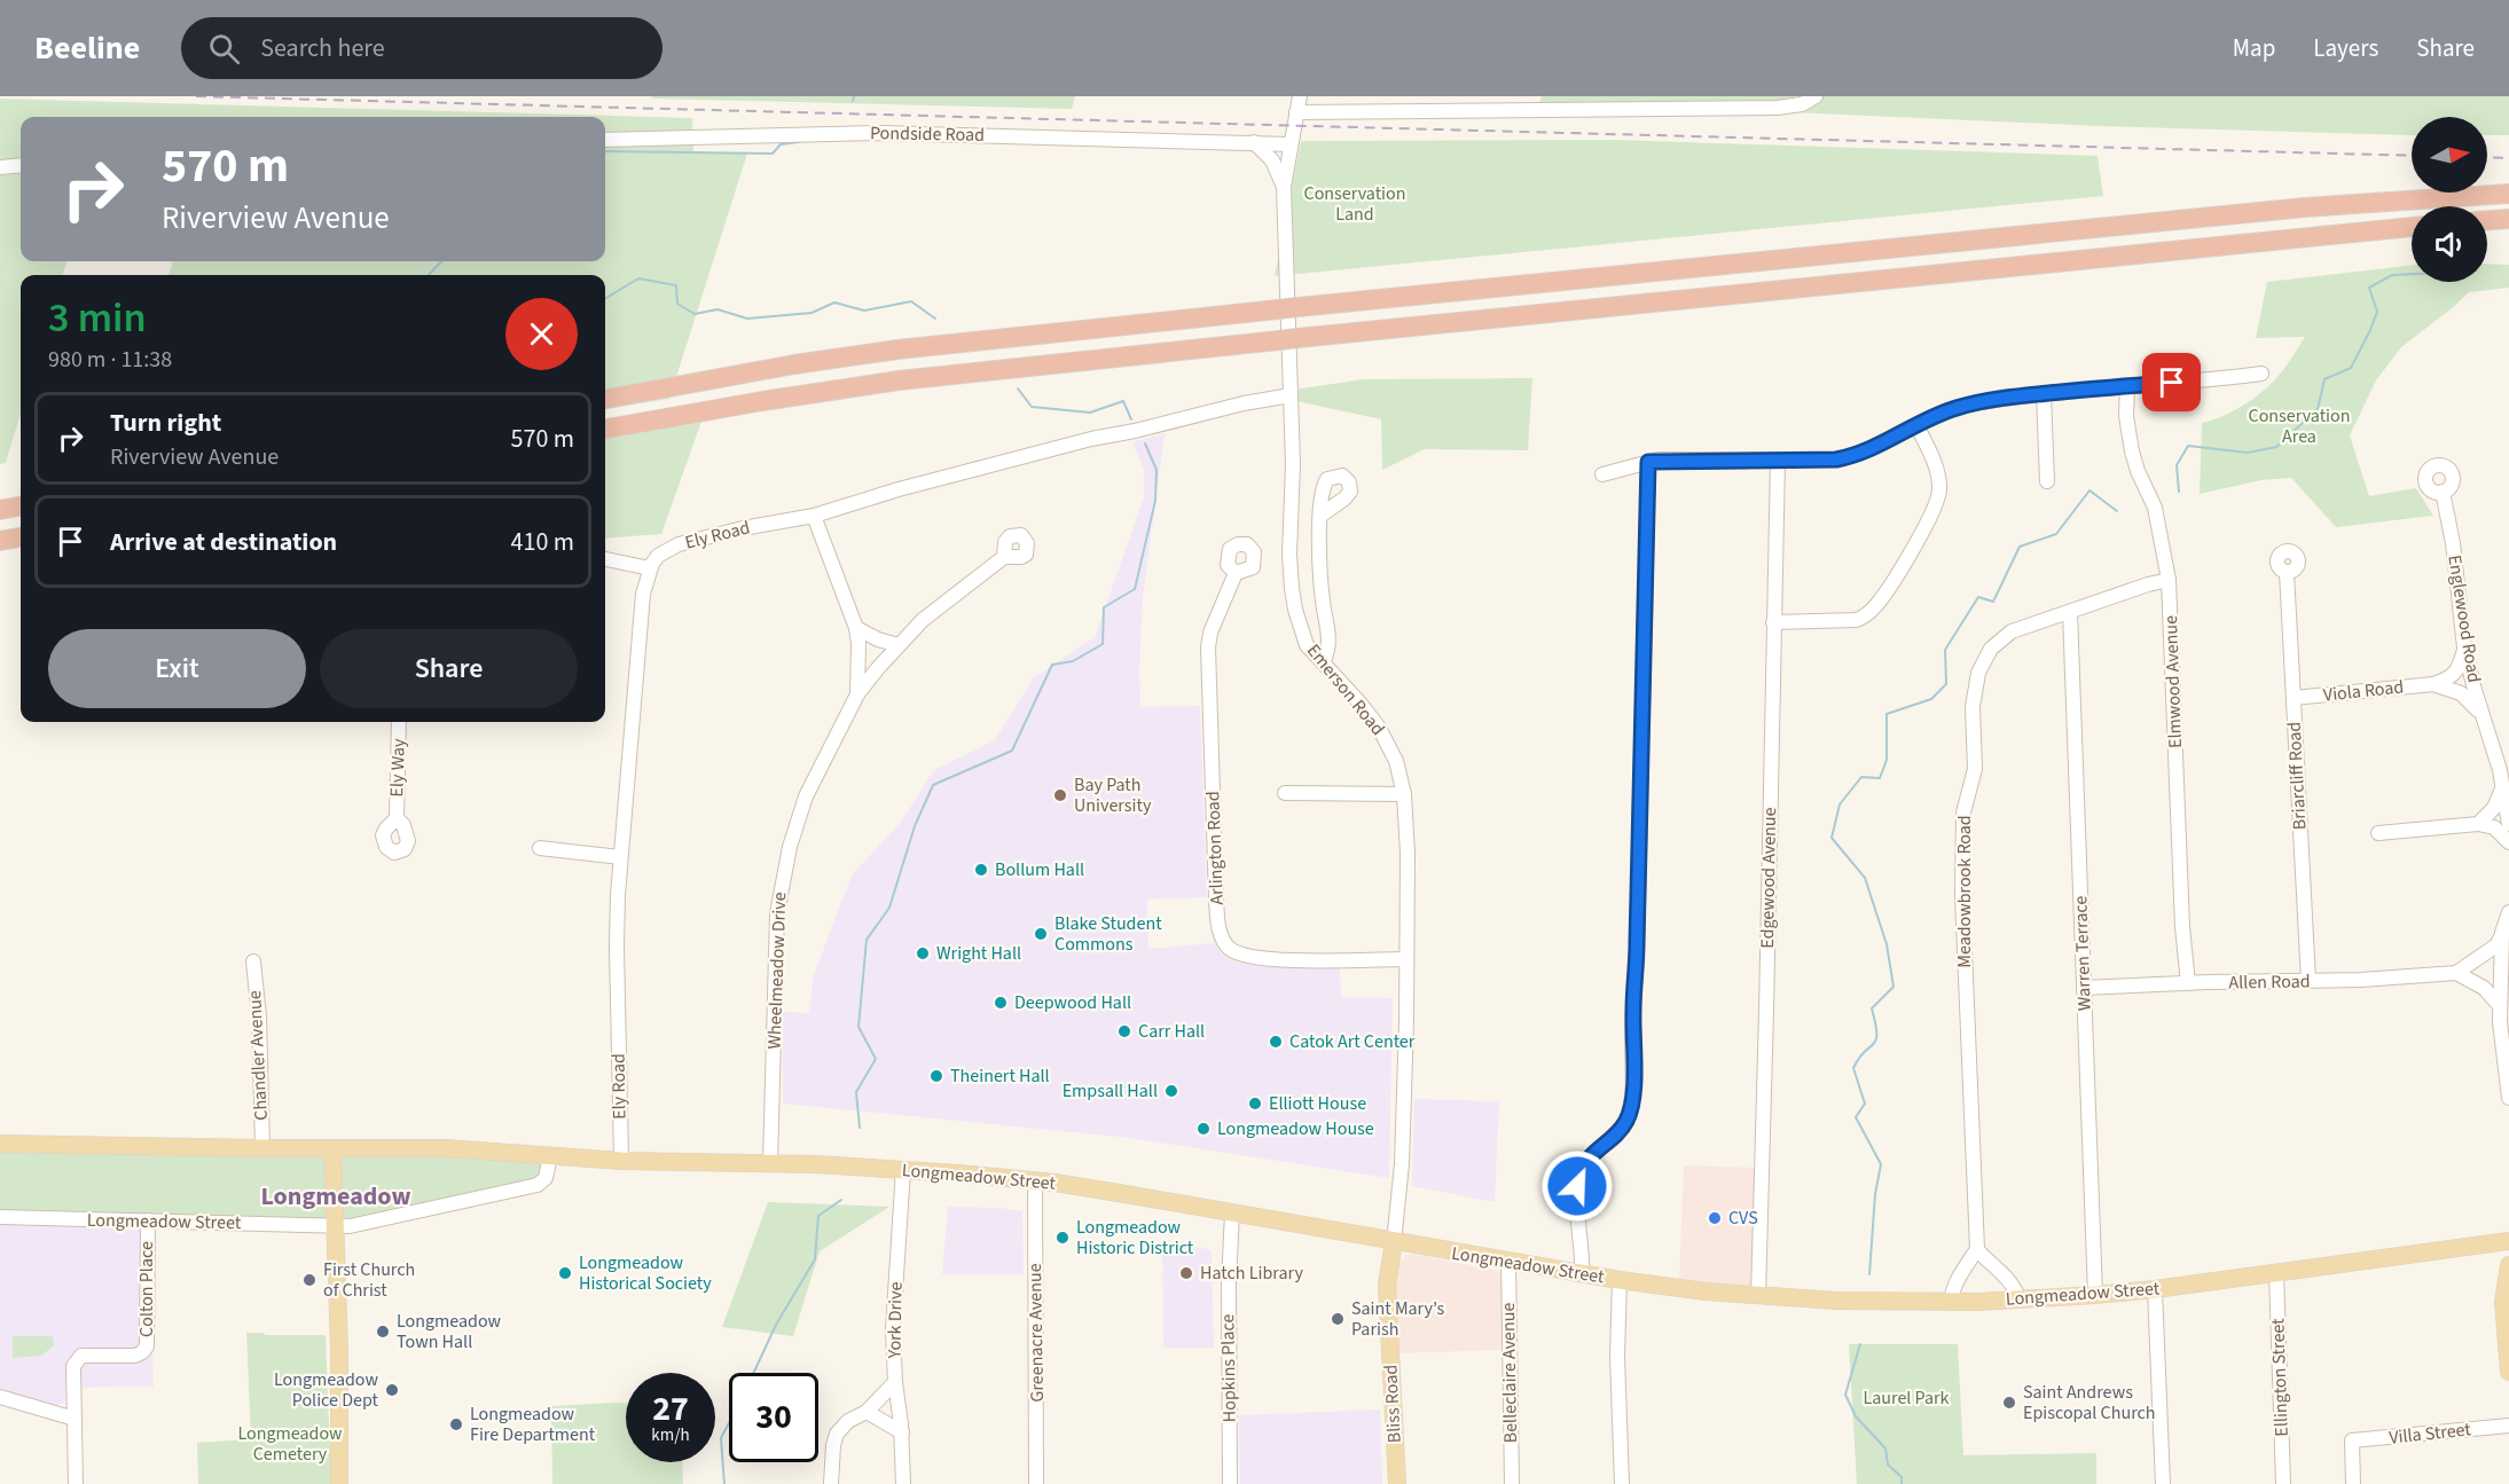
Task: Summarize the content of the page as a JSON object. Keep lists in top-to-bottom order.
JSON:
{
  "streets": {
    "main road": ["Longmeadow Street", "Bliss Road"],
    "street": [
      "Pondside Road",
      "Ely Road",
      "Englewood Road",
      "Elmwood Avenue",
      "Emerson Road",
      "Viola Road",
      "Ely Way",
      "Briarcliff Road",
      "Arlington Road",
      "Edgewood Avenue",
      "Meadowbrook Road",
      "Warren Terrace",
      "Wheelmeadow Drive",
      "Allen Road",
      "Chandler Avenue",
      "Colton Place",
      "York Drive",
      "Greenacre Avenue",
      "Hopkins Place",
      "Belleclaire Avenue",
      "Ellington Street",
      "Villa Street"
    ]
  },
  "crossings": [
    ["Pondside Road", "Emerson Road"],
    ["Ely Road", "Emerson Road"],
    ["Ely Road", "Longmeadow Street"],
    ["Englewood Road", "Viola Road"],
    ["Elmwood Avenue", "Meadowbrook Road"],
    ["Elmwood Avenue", "Allen Road"],
    ["Emerson Road", "Arlington Road"],
    ["Emerson Road", "Longmeadow Street"],
    ["Emerson Road", "Bliss Road"],
    ["Viola Road", "Briarcliff Road"],
    ["Briarcliff Road", "Allen Road"],
    ["Edgewood Avenue", "Longmeadow Street"],
    ["Meadowbrook Road", "Warren Terrace"],
    ["Warren Terrace", "Allen Road"],
    ["Warren Terrace", "Longmeadow Street"],
    ["Wheelmeadow Drive", "Longmeadow Street"],
    ["Chandler Avenue", "Longmeadow Street"],
    ["Longmeadow Street", "Colton Place"],
    ["Longmeadow Street", "York Drive"],
    ["Longmeadow Street", "Greenacre Avenue"],
    ["Longmeadow Street", "Hopkins Place"],
    ["Longmeadow Street", "Belleclaire Avenue"],
    ["Longmeadow Street", "Ellington Street"],
    ["Longmeadow Street", "Bliss Road"]
  ],
  "districts": ["Longmeadow"],
  "parks": [
    "Conservation Land",
    "Conservation Area",
    "Laurel Park",
    "Longmeadow Cemetery"
  ],
  "places": [
    "Bay Path University",
    "Bollum Hall",
    "Blake Student Commons",
    "Wright Hall",
    "Deepwood Hall",
    "Carr Hall",
    "Catok Art Center",
    "Theinert Hall",
    "Empsall Hall",
    "Elliott House",
    "Longmeadow House",
    "CVS",
    "Longmeadow Historic District",
    "Longmeadow Historical Society",
    "Hatch Library",
    "First Church of Christ",
    "Saint Mary’s Parish",
    "Longmeadow Town Hall",
    "Longmeadow Police Dept",
    "Saint Andrews Episcopal Church",
    "Longmeadow Fire Department"
  ],
  "north": "right",
  "page": {
    "header": "Beeline",
    "search": "Search here",
    "nav": ["Map", "Layers", "Share"],
    "turn": ["570 m", "Riverview Avenue"],
    "heading": ["3 min", "980 m · 11:38"],
    "list": [
      {
        "name": "Turn right",
        "note": "Riverview Avenue",
        "value": "570 m"
      },
      {
        "name": "Arrive at destination",
        "value": "410 m"
      }
    ],
    "buttons": ["Exit", "Share"],
    "speed": "27 km/h",
    "limit": "30"
  }
}
